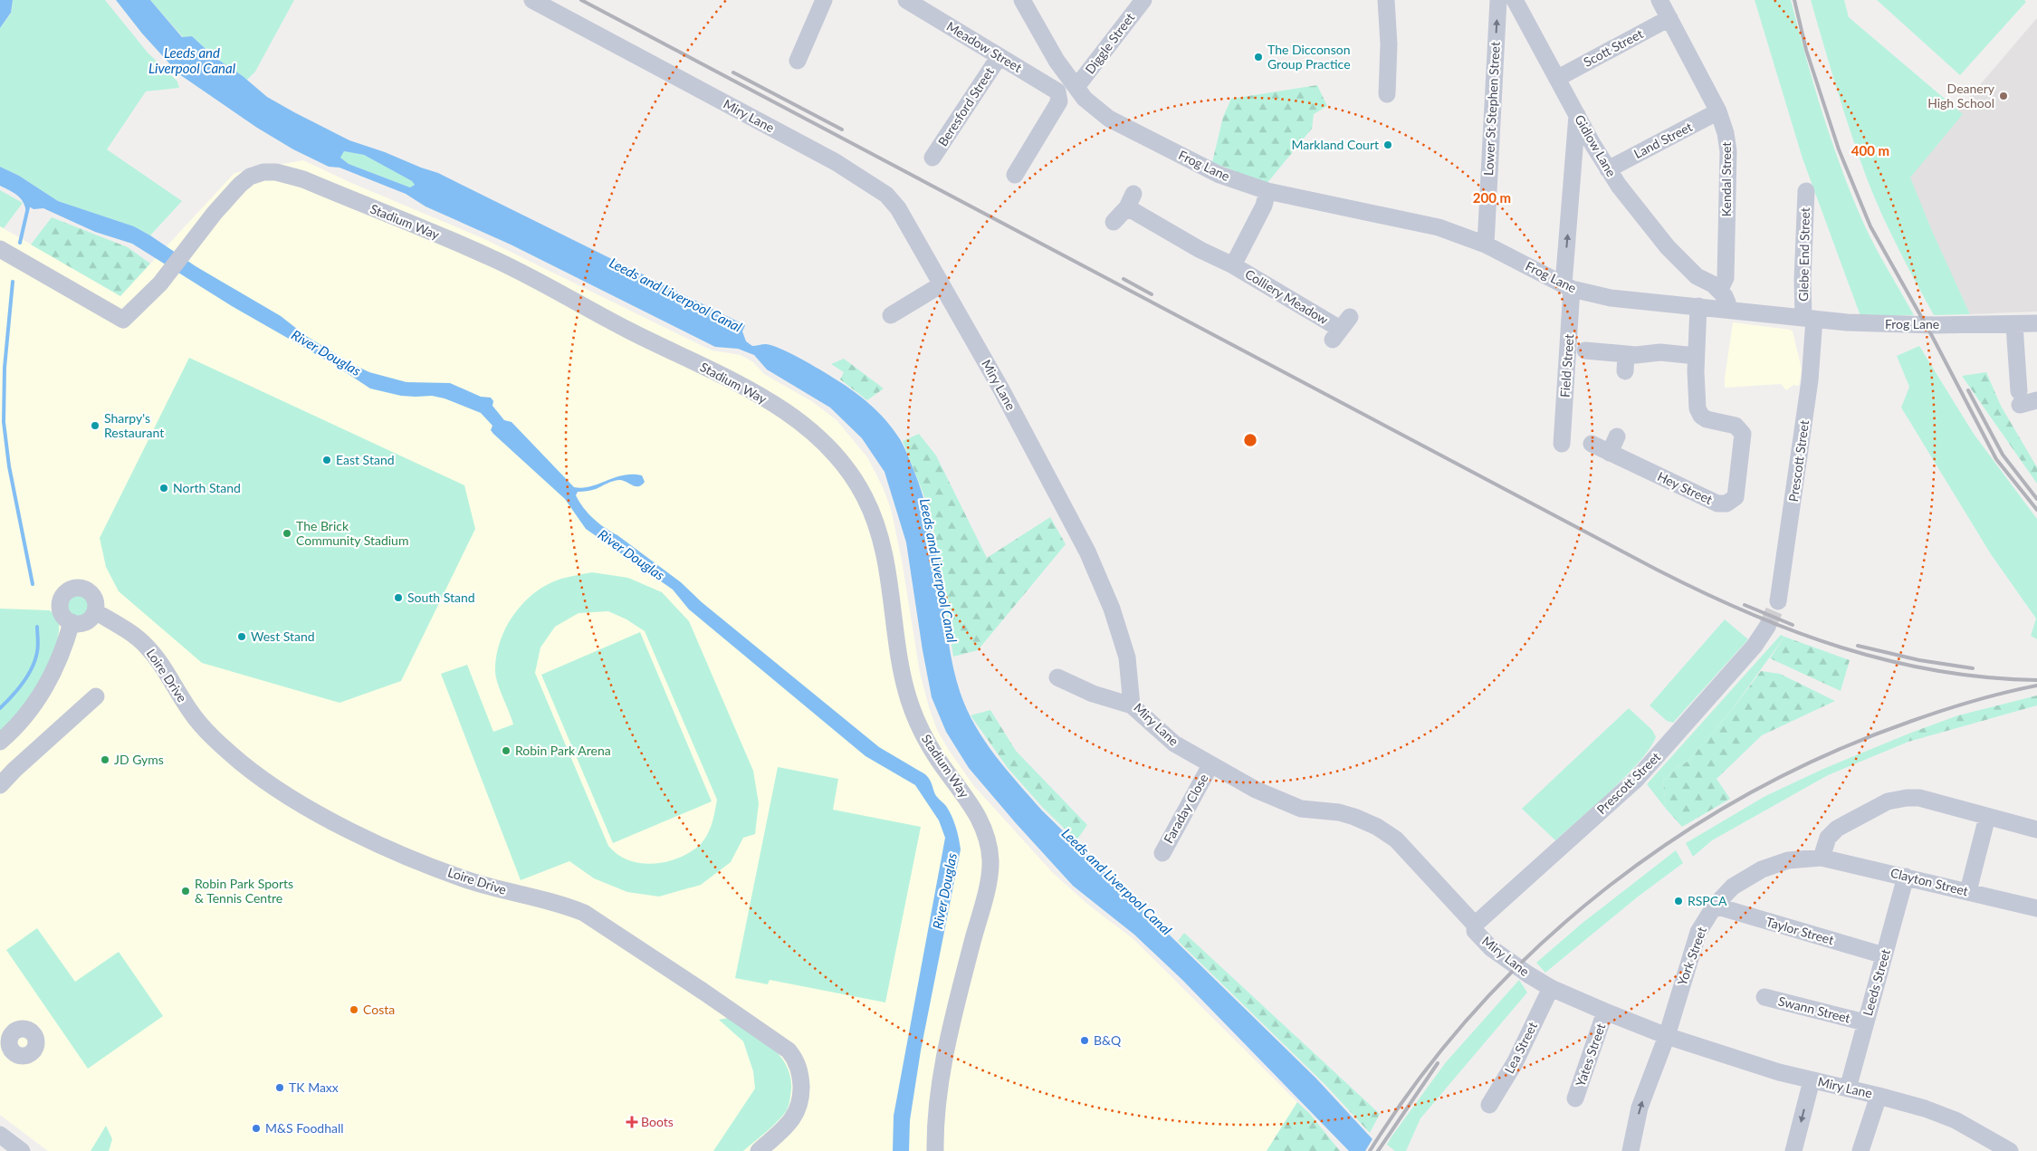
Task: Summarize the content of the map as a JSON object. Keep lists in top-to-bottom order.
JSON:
{
  "streets": {
    "street": [
      "Diggle Street",
      "Meadow Street",
      "Scott Street",
      "Beresford Street",
      "Lower St Stephen Street",
      "Miry Lane",
      "Land Street",
      "Gidlow Lane",
      "Frog Lane",
      "Kendal Street",
      "Stadium Way",
      "Glebe End Street",
      "Colliery Meadow",
      "Field Street",
      "Prescott Street",
      "Hey Street",
      "Loire Drive",
      "Faraday Close",
      "Clayton Street",
      "Taylor Street",
      "York Street",
      "Leeds Street",
      "Swann Street",
      "Lea Street",
      "Yates Street"
    ]
  },
  "crossings": [
    ["Diggle Street", "Frog Lane"],
    ["Meadow Street", "Beresford Street"],
    ["Scott Street", "Gidlow Lane"],
    ["Scott Street", "Kendal Street"],
    ["Lower St Stephen Street", "Frog Lane"],
    ["Miry Lane", "Prescott Street"],
    ["Miry Lane", "Faraday Close"],
    ["Miry Lane", "York Street"],
    ["Miry Lane", "Leeds Street"],
    ["Miry Lane", "Lea Street"],
    ["Miry Lane", "Yates Street"],
    ["Land Street", "Gidlow Lane"],
    ["Land Street", "Kendal Street"],
    ["Gidlow Lane", "Frog Lane"],
    ["Gidlow Lane", "Kendal Street"],
    ["Gidlow Lane", "Field Street"],
    ["Gidlow Lane", "Hey Street"],
    ["Frog Lane", "Glebe End Street"],
    ["Frog Lane", "Colliery Meadow"],
    ["Frog Lane", "Field Street"],
    ["Frog Lane", "Prescott Street"],
    ["Glebe End Street", "Prescott Street"],
    ["Clayton Street", "York Street"],
    ["Clayton Street", "Leeds Street"],
    ["Taylor Street", "York Street"],
    ["Taylor Street", "Leeds Street"],
    ["Leeds Street", "Swann Street"]
  ],
  "one_way": ["Field Street"],
  "water": ["Leeds and Liverpool Canal", "River Douglas"],
  "places": {
    "other": [
      "The Dicconson Group Practice",
      "Deanery High School",
      "Markland Court",
      "Sharpy's Restaurant",
      "East Stand",
      "North Stand",
      "The Brick Community Stadium",
      "South Stand",
      "West Stand",
      "Robin Park Arena",
      "JD Gyms",
      "Robin Park Sports & Tennis Centre",
      "RSPCA",
      "Costa",
      "B&Q",
      "TK Maxx",
      "M&S Foodhall"
    ],
    "health": ["Boots"]
  },
  "rings": ["400 m", "200 m"]
}
